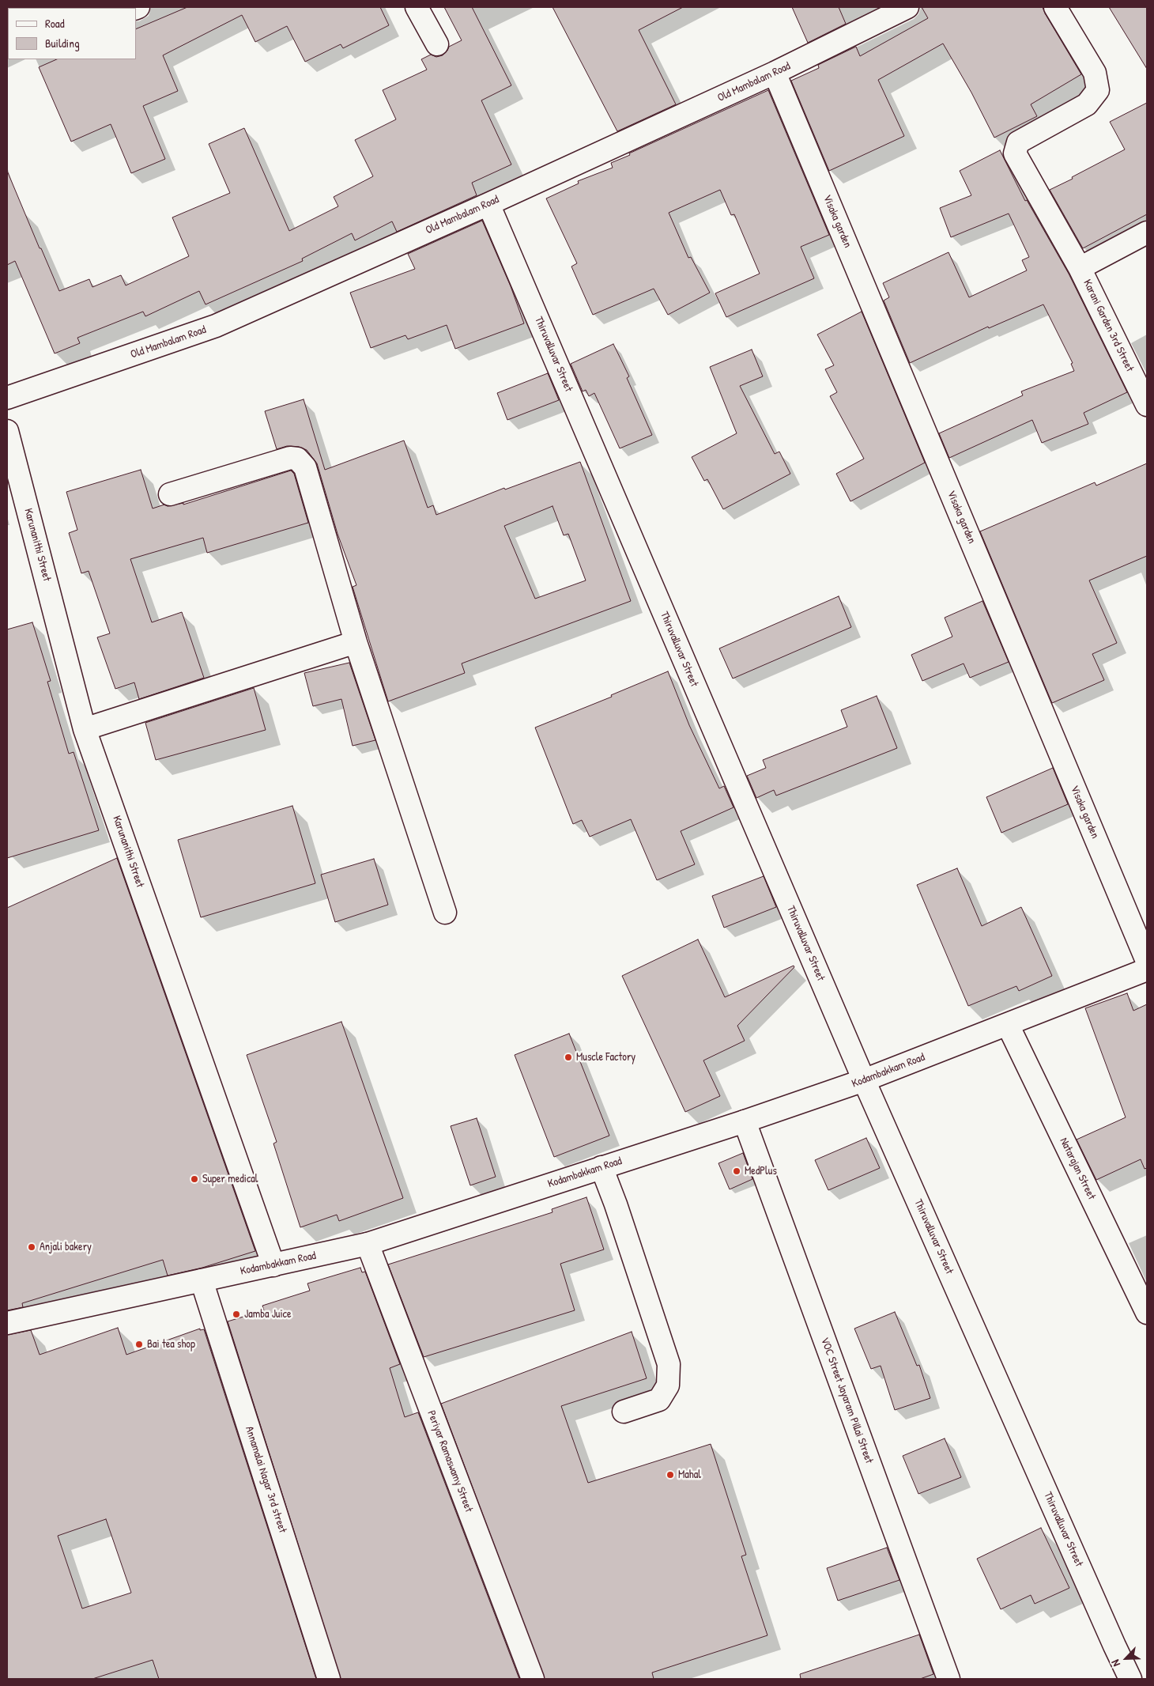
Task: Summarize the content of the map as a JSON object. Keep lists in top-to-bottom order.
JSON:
{
  "streets": {
    "street": [
      "Old Mambalam Road",
      "Visaka garden",
      "Karani Garden 3rd Street",
      "Thiruvalluvar Street",
      "Karunanithi Street",
      "Kodambakkam Road",
      "Natarajan Street",
      "VOC Street Jayaram Pillai Street",
      "Periyar Ramaswamy Street",
      "Annamalai Nagar 3rd street"
    ]
  },
  "crossings": [
    ["Old Mambalam Road", "Visaka garden"],
    ["Old Mambalam Road", "Thiruvalluvar Street"],
    ["Thiruvalluvar Street", "Kodambakkam Road"],
    ["Karunanithi Street", "Kodambakkam Road"],
    ["Kodambakkam Road", "Natarajan Street"],
    ["Kodambakkam Road", "VOC Street Jayaram Pillai Street"],
    ["Kodambakkam Road", "Periyar Ramaswamy Street"],
    ["Kodambakkam Road", "Annamalai Nagar 3rd street"]
  ],
  "places": [
    "Muscle Factory",
    "MedPlus",
    "Super medical",
    "Anjali bakery",
    "Jamba Juice",
    "Bai tea shop",
    "Mahal"
  ],
  "legend": ["Road", "Building"],
  "north": "bottom left"
}
